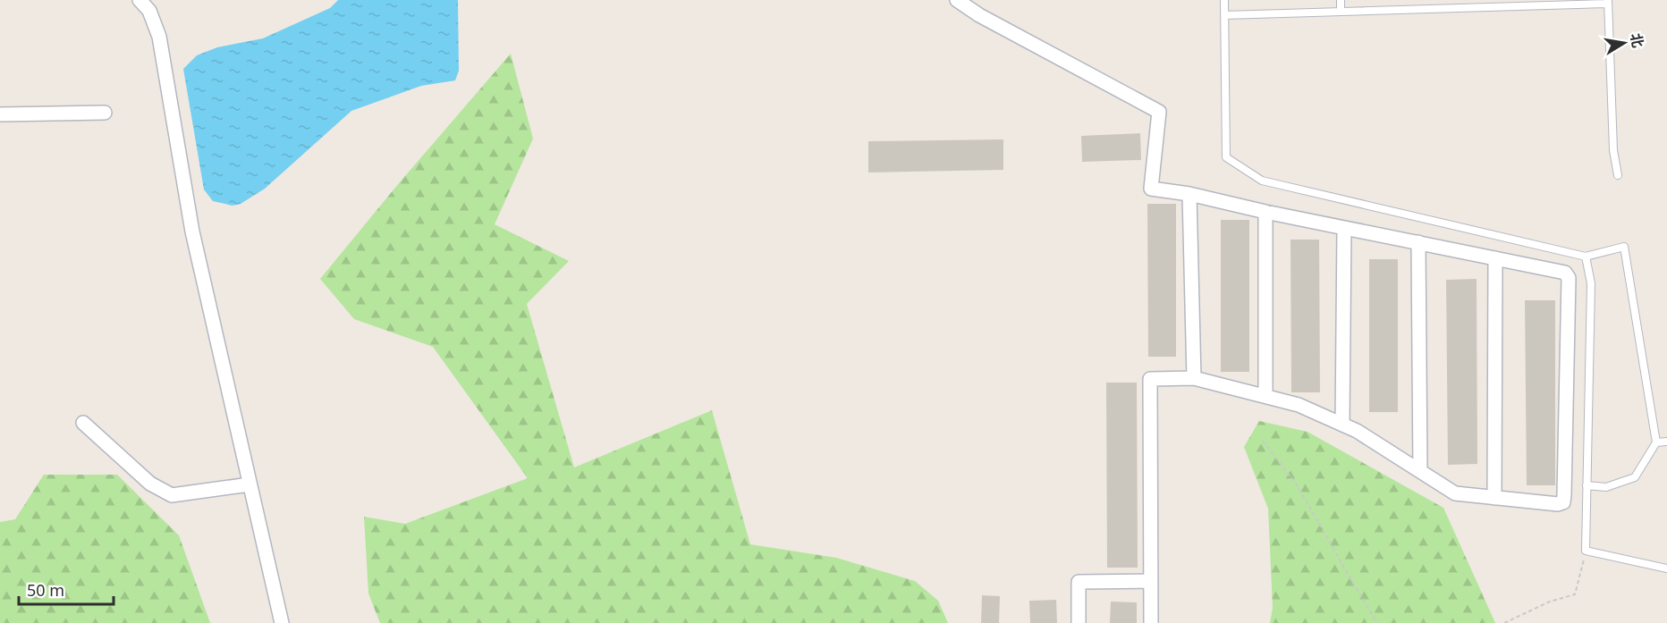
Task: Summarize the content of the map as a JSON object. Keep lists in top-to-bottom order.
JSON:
{
  "scale_bar": "50 m",
  "north": "right"
}
